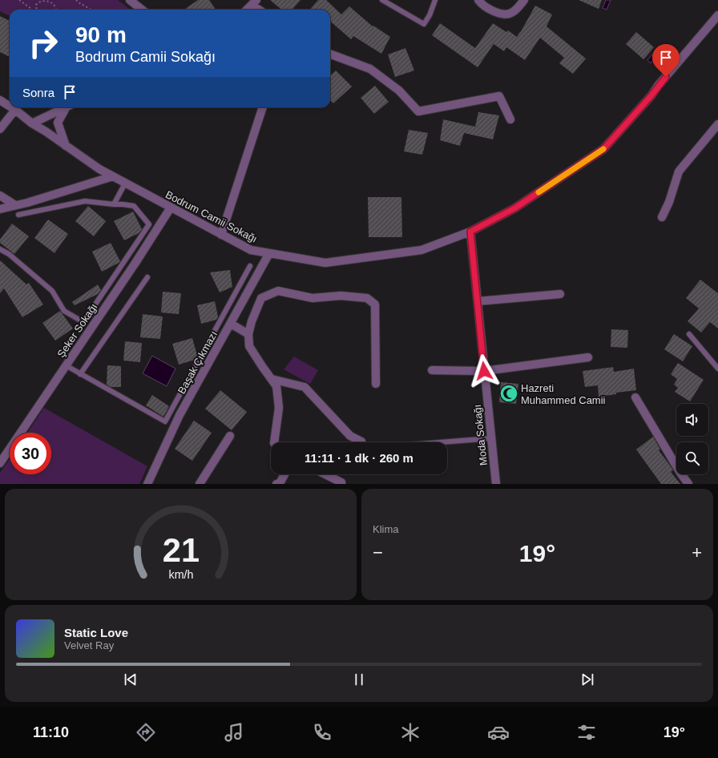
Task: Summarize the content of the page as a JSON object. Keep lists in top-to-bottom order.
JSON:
{
  "streets": {
    "street": [
      "Bodrum Camii Sokağı",
      "Şeker Sokağı",
      "Başak Çıkmazı",
      "Moda Sokağı"
    ]
  },
  "crossings": [
    ["Bodrum Camii Sokağı", "Şeker Sokağı"],
    ["Bodrum Camii Sokağı", "Başak Çıkmazı"],
    ["Bodrum Camii Sokağı", "Moda Sokağı"]
  ],
  "places": {
    "mosque": ["Hazreti Muhammed Camii"]
  },
  "page": {
    "turn": ["90 m", "Bodrum Camii Sokağı"],
    "then": "Sonra",
    "limit": "30",
    "trip": "11:11 · 1 dk · 260 m",
    "tile": "Klima",
    "heat": ["−", "19°", "+"],
    "song": ["Static Love", "Velvet Ray"],
    "tabs": ["11:10", "19°"],
    "gauge": ["21", "km/h"]
  }
}
